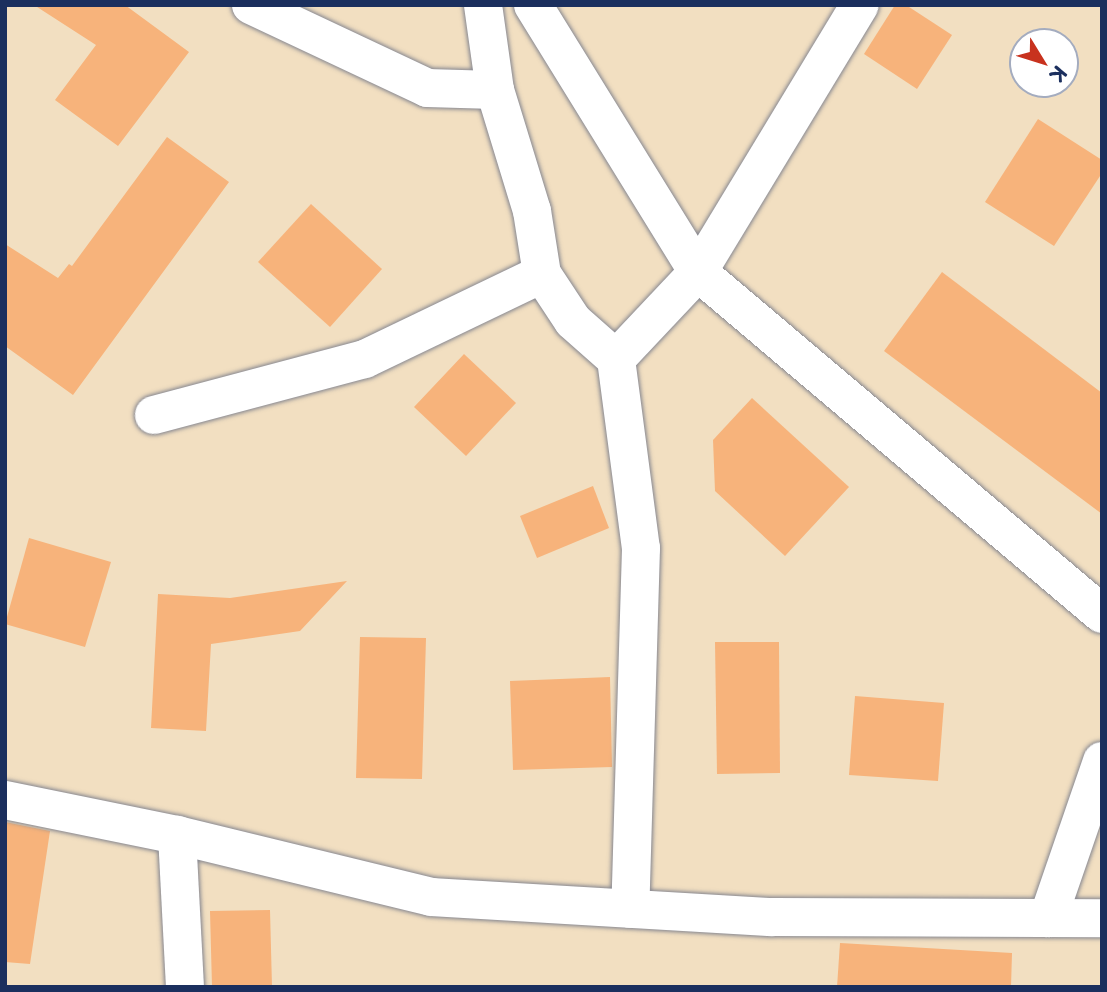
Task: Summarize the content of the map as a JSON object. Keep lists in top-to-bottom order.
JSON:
{
  "north": "bottom right"
}
